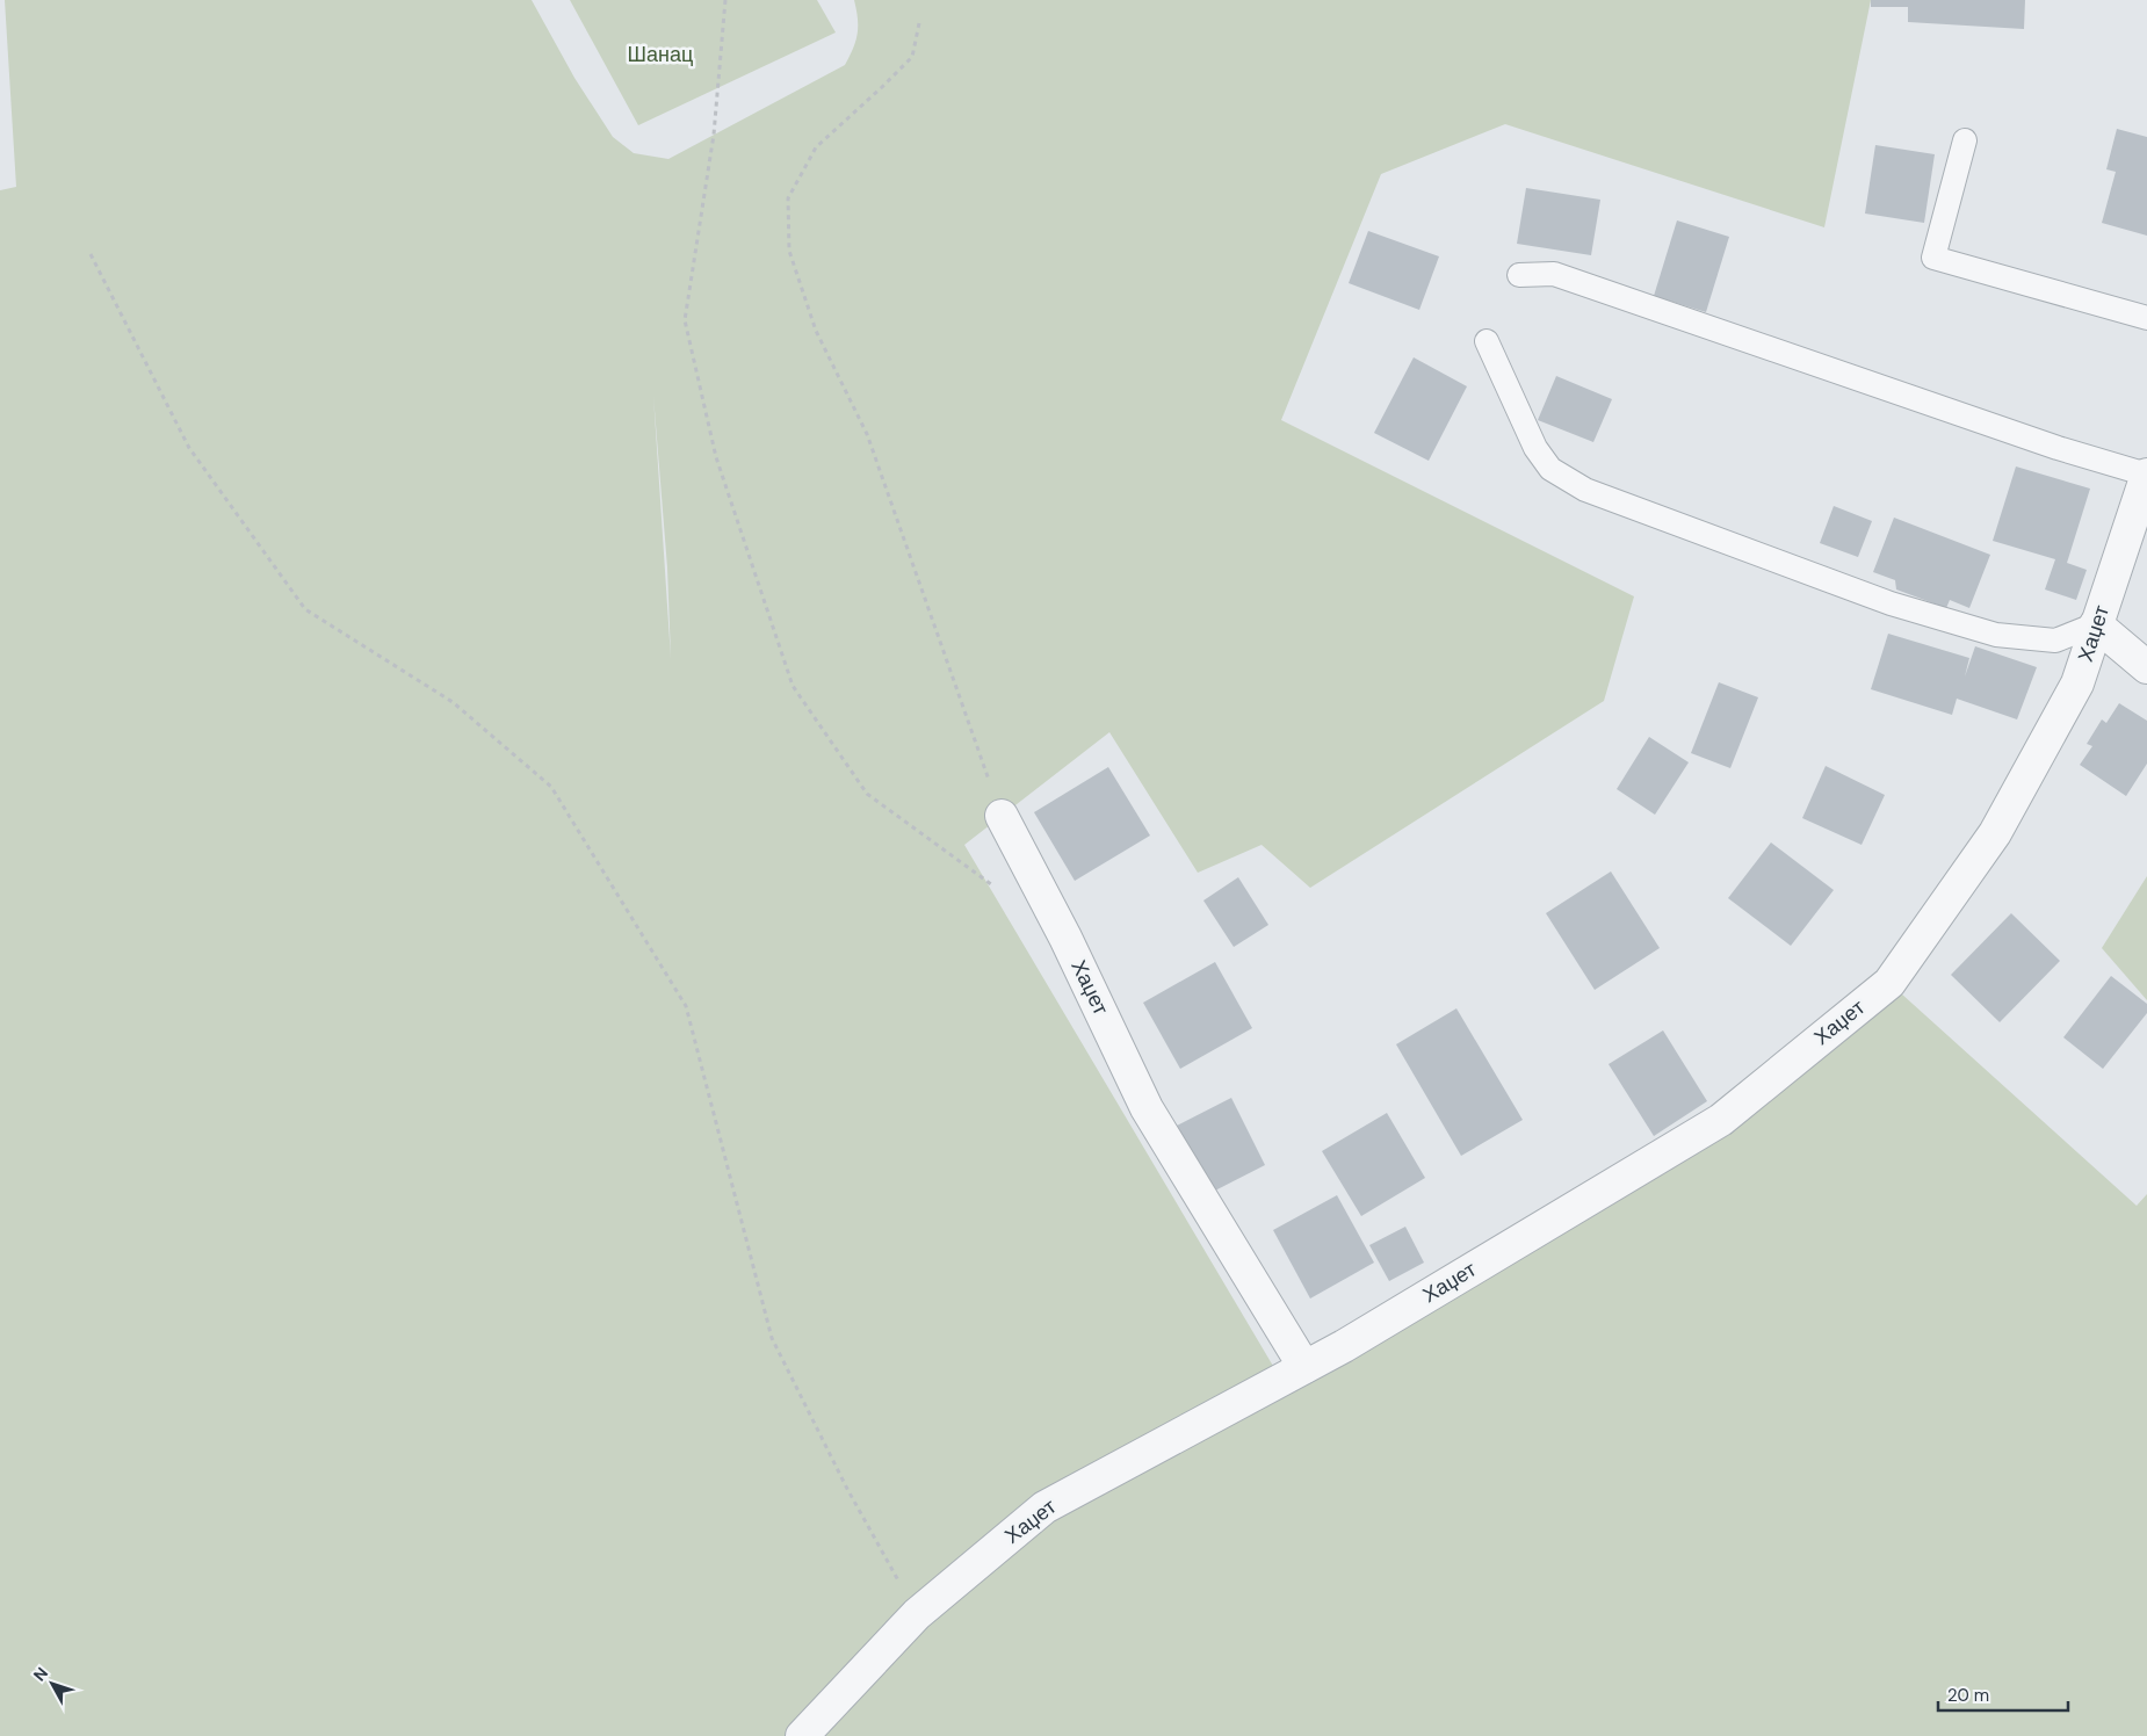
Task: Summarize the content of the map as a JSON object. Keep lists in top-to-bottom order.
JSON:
{
  "streets": {
    "street": ["Хаџет"]
  },
  "parks": ["Шанац"],
  "scale_bar": "20 m",
  "north": "top left"
}
